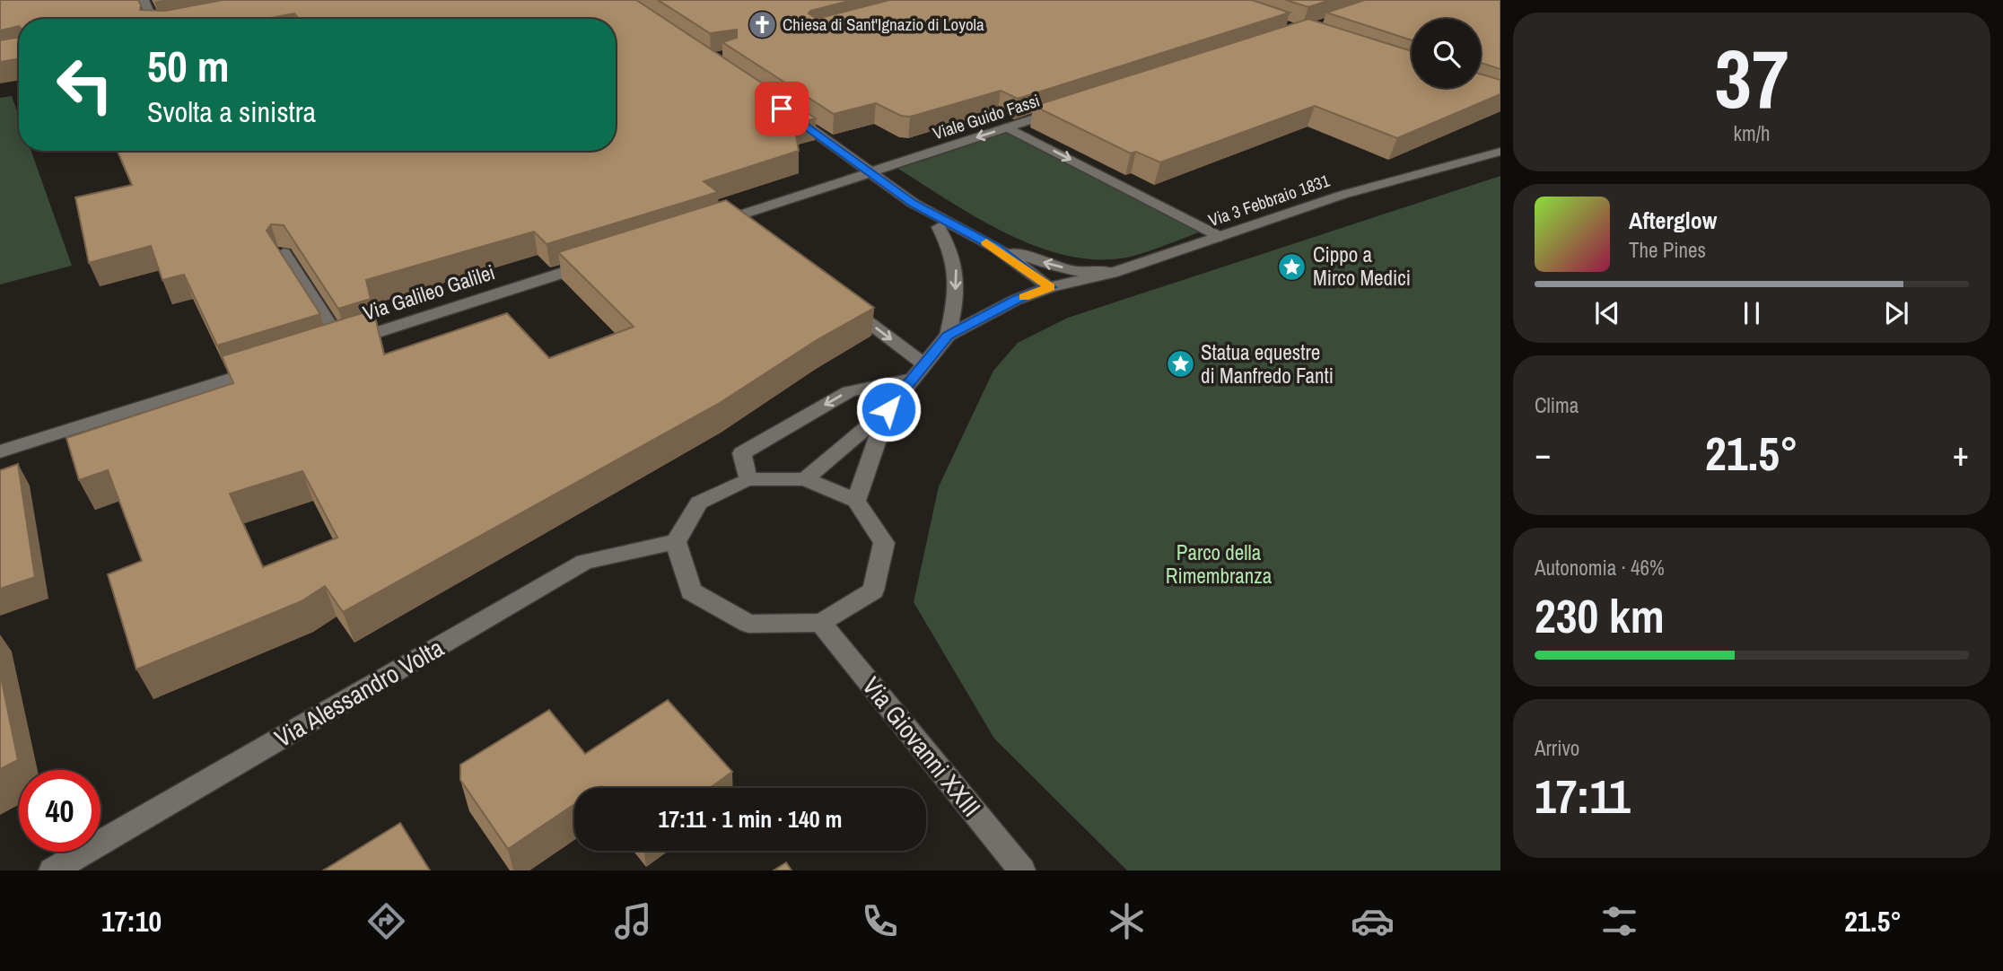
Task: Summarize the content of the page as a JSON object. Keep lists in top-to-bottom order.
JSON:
{
  "streets": {
    "street": [
      "Viale Guido Fassi",
      "Via 3 Febbraio 1831",
      "Via Galileo Galilei",
      "Via Alessandro Volta",
      "Via Giovanni XXIII"
    ]
  },
  "crossings": [
    ["Via Alessandro Volta", "Via Giovanni XXIII"]
  ],
  "parks": ["Parco della Rimembranza"],
  "places": {
    "church": ["Chiesa di Sant'Ignazio di Loyola"],
    "place": ["Cippo a Mirco Medici", "Statua equestre di Manfredo Fanti"]
  },
  "page": {
    "tile": [
      ["37", "km/h"],
      "Clima",
      ["Autonomia · 46%", "230 km"],
      ["Arrivo", "17:11"]
    ],
    "turn": ["50 m", "Svolta a sinistra"],
    "song": ["Afterglow", "The Pines"],
    "heat": ["−", "21.5°", "+"],
    "limit": "40",
    "trip": "17:11 · 1 min · 140 m",
    "tabs": ["17:10", "21.5°"]
  }
}
